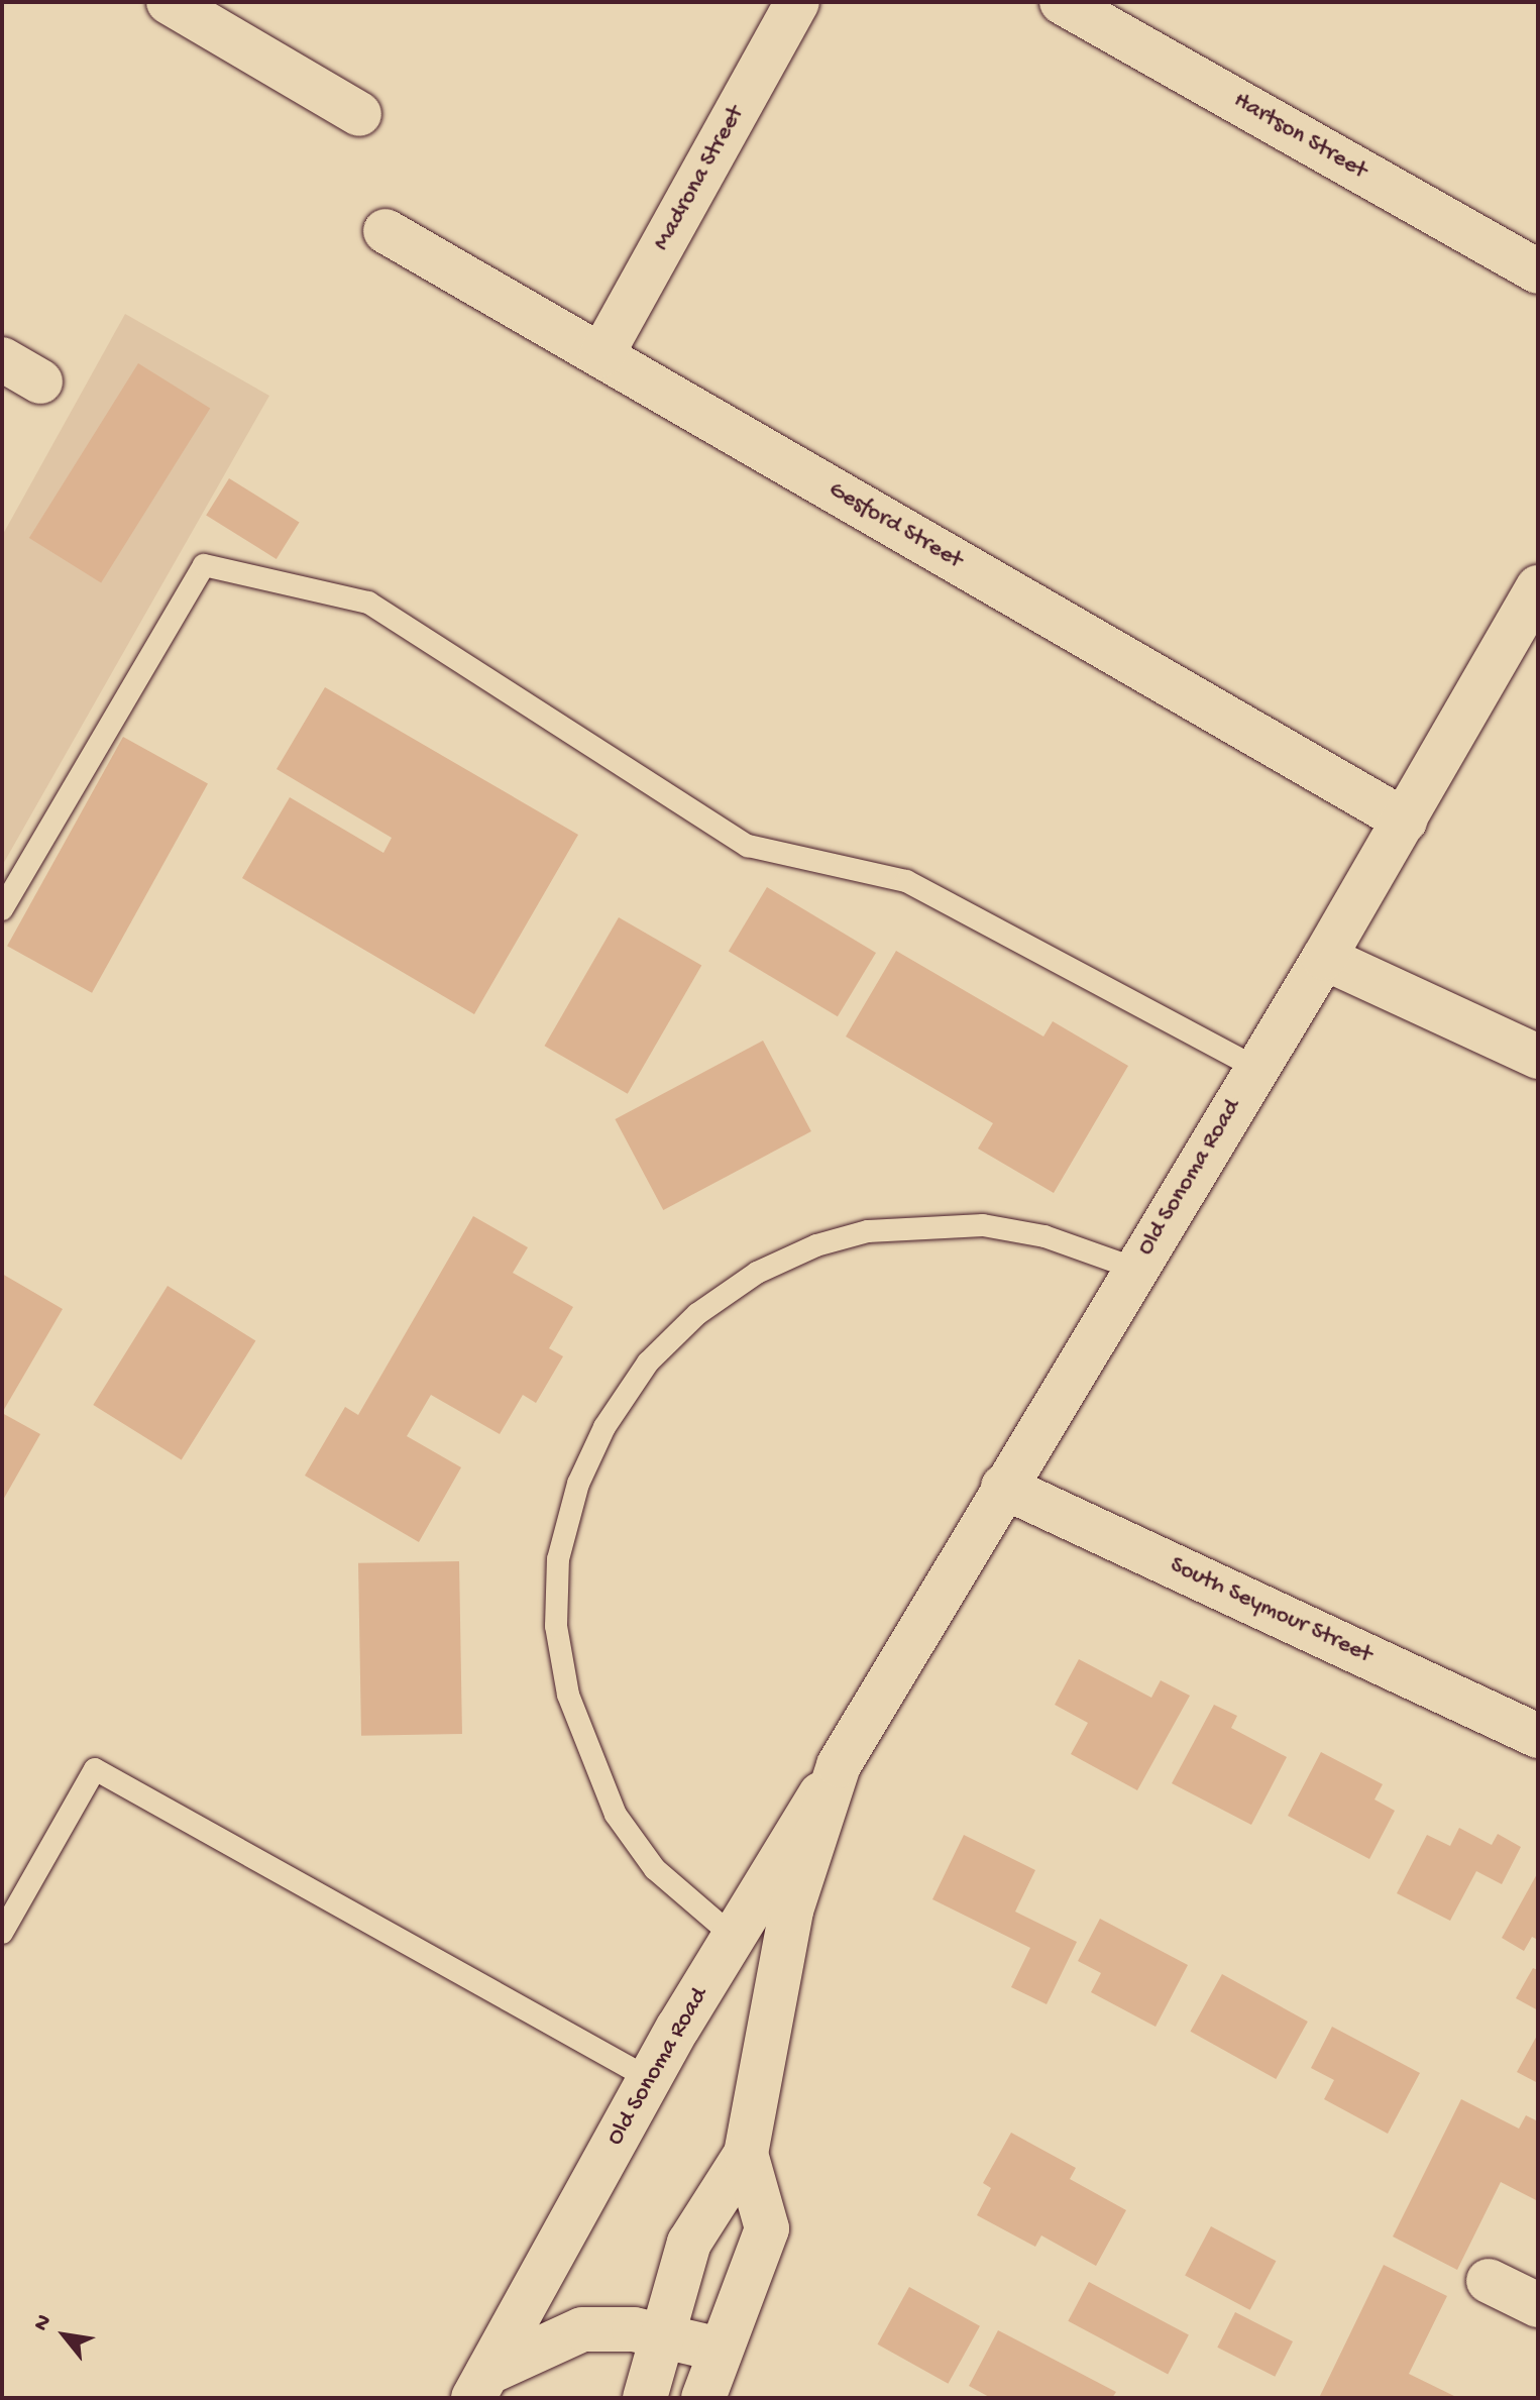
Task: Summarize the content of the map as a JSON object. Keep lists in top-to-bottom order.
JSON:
{
  "streets": {
    "street": [
      "Hartson Street",
      "Madrona Street",
      "Gesford Street",
      "Old Sonoma Road",
      "South Seymour Street"
    ]
  },
  "crossings": [
    ["Madrona Street", "Gesford Street"],
    ["Gesford Street", "Old Sonoma Road"],
    ["Old Sonoma Road", "South Seymour Street"]
  ],
  "north": "top left"
}
